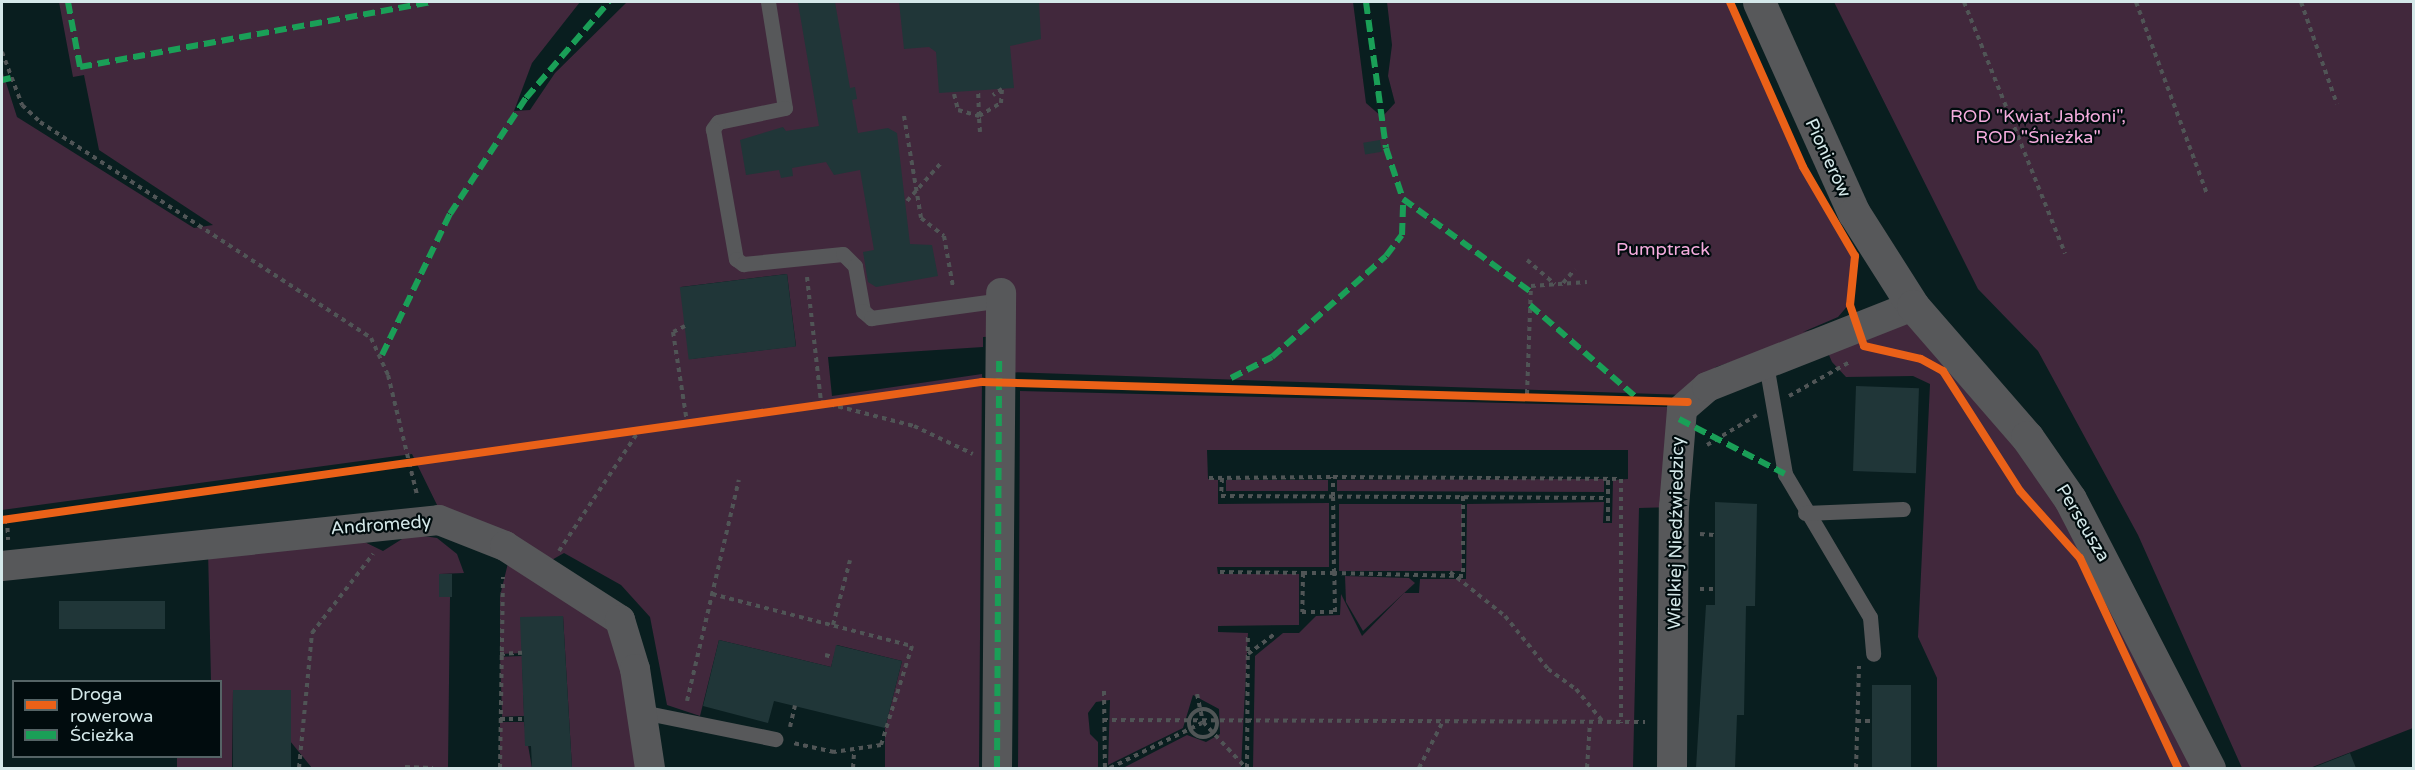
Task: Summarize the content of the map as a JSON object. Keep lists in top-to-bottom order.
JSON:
{
  "streets": {
    "street": [
      "Pionierów",
      "Perseusza",
      "Andromedy",
      "Wielkiej Niedźwiedzicy"
    ]
  },
  "crossings": [
    ["Pionierów", "Perseusza"],
    ["Pionierów", "Wielkiej Niedźwiedzicy"],
    ["Perseusza", "Wielkiej Niedźwiedzicy"]
  ],
  "parks": ["ROD \"Kwiat Jabłoni\", ROD \"Śnieżka\"", "Pumptrack"],
  "legend": ["Droga rowerowa", "Ścieżka"]
}
